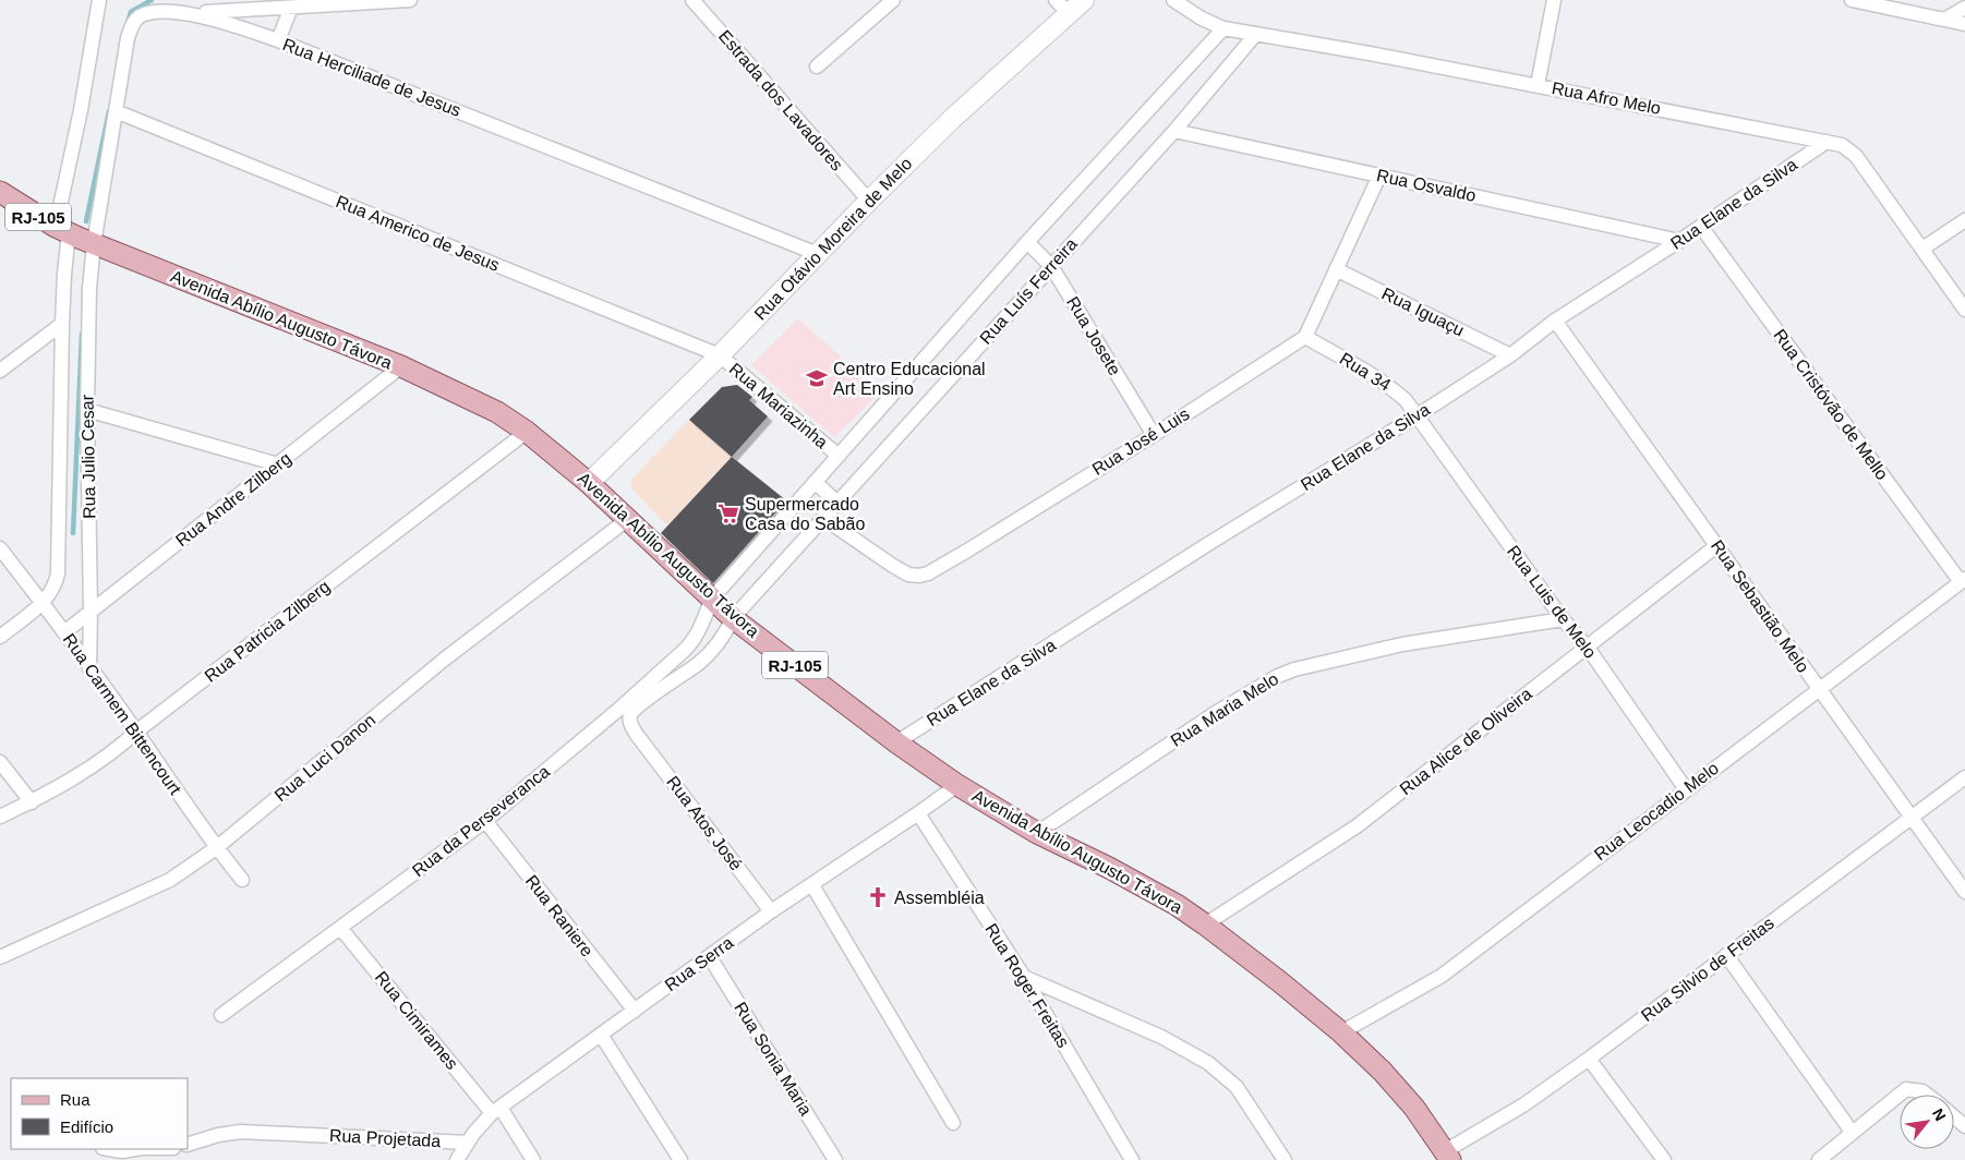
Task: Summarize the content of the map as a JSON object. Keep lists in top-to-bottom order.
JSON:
{
  "streets": {
    "main road": ["RJ-105", "Avenida Abílio Augusto Távora"],
    "street": [
      "Rua Herciliade de Jesus",
      "Rua Afro Melo",
      "Estrada dos Lavadores",
      "Rua Osvaldo",
      "Rua Elane da Silva",
      "Rua Americo de Jesus",
      "Rua Otávio Moreira de Melo",
      "Rua Luís Ferreira",
      "Rua Iguaçu",
      "Rua Josete",
      "Rua 34",
      "Rua Cristóvão de Mello",
      "Rua Mariazinha",
      "Rua José Luis",
      "Rua Julio Cesar",
      "Rua Andre Zilberg",
      "Rua Luis de Melo",
      "Rua Sebastião Melo",
      "Rua Patricia Zilberg",
      "Rua Maria Melo",
      "Rua Carmem Bittencourt",
      "Rua Alice de Oliveira",
      "Rua Luci Danon",
      "Rua Leocadio Melo",
      "Rua da Perseveranca",
      "Rua Atos José",
      "Rua Raniere",
      "Rua Serra",
      "Rua Silvio de Freitas",
      "Rua Roger Freitas",
      "Rua Cimirames",
      "Rua Sonia Maria",
      "Rua Projetada"
    ]
  },
  "crossings": [
    ["Rua Herciliade de Jesus", "Rua Americo de Jesus"],
    ["Rua Herciliade de Jesus", "Rua Otávio Moreira de Melo"],
    ["Rua Herciliade de Jesus", "Avenida Abílio Augusto Távora"],
    ["Rua Herciliade de Jesus", "Rua Julio Cesar"],
    ["Rua Afro Melo", "Rua Elane da Silva"],
    ["Rua Afro Melo", "Rua Luís Ferreira"],
    ["Estrada dos Lavadores", "Rua Otávio Moreira de Melo"],
    ["Rua Osvaldo", "Rua Elane da Silva"],
    ["Rua Osvaldo", "Rua Luís Ferreira"],
    ["Rua Elane da Silva", "Rua Iguaçu"],
    ["Rua Elane da Silva", "Avenida Abílio Augusto Távora"],
    ["Rua Elane da Silva", "Rua 34"],
    ["Rua Elane da Silva", "Rua Cristóvão de Mello"],
    ["Rua Elane da Silva", "Rua Luis de Melo"],
    ["Rua Elane da Silva", "Rua Sebastião Melo"],
    ["Rua Americo de Jesus", "Rua Otávio Moreira de Melo"],
    ["Rua Americo de Jesus", "Rua Mariazinha"],
    ["Rua Otávio Moreira de Melo", "Avenida Abílio Augusto Távora"],
    ["Rua Otávio Moreira de Melo", "Rua Mariazinha"],
    ["Rua Luís Ferreira", "Avenida Abílio Augusto Távora"],
    ["Rua Luís Ferreira", "Rua Josete"],
    ["Rua Luís Ferreira", "Rua Mariazinha"],
    ["Rua Luís Ferreira", "Rua José Luis"],
    ["Rua Luís Ferreira", "Rua da Perseveranca"],
    ["Rua Luís Ferreira", "Rua Atos José"],
    ["Avenida Abílio Augusto Távora", "Rua Julio Cesar"],
    ["Avenida Abílio Augusto Távora", "Rua Andre Zilberg"],
    ["Avenida Abílio Augusto Távora", "Rua Patricia Zilberg"],
    ["Avenida Abílio Augusto Távora", "Rua Maria Melo"],
    ["Avenida Abílio Augusto Távora", "Rua Alice de Oliveira"],
    ["Avenida Abílio Augusto Távora", "Rua Luci Danon"],
    ["Avenida Abílio Augusto Távora", "Rua Leocadio Melo"],
    ["Avenida Abílio Augusto Távora", "Rua da Perseveranca"],
    ["Avenida Abílio Augusto Távora", "Rua Serra"],
    ["Avenida Abílio Augusto Távora", "Rua Silvio de Freitas"],
    ["Rua Josete", "Rua José Luis"],
    ["Rua 34", "Rua José Luis"],
    ["Rua 34", "Rua Luis de Melo"],
    ["Rua Cristóvão de Mello", "Rua Leocadio Melo"],
    ["Rua Julio Cesar", "Rua Andre Zilberg"],
    ["Rua Julio Cesar", "Rua Carmem Bittencourt"],
    ["Rua Andre Zilberg", "Rua Carmem Bittencourt"],
    ["Rua Luis de Melo", "Rua Maria Melo"],
    ["Rua Luis de Melo", "Rua Alice de Oliveira"],
    ["Rua Luis de Melo", "Rua Leocadio Melo"],
    ["Rua Sebastião Melo", "Rua Alice de Oliveira"],
    ["Rua Sebastião Melo", "Rua Leocadio Melo"],
    ["Rua Sebastião Melo", "Rua Silvio de Freitas"],
    ["Rua Patricia Zilberg", "Rua Carmem Bittencourt"],
    ["Rua Carmem Bittencourt", "Rua Luci Danon"],
    ["Rua da Perseveranca", "Rua Raniere"],
    ["Rua da Perseveranca", "Rua Cimirames"],
    ["Rua Atos José", "Rua Serra"],
    ["Rua Raniere", "Rua Serra"],
    ["Rua Serra", "Rua Roger Freitas"],
    ["Rua Serra", "Rua Cimirames"],
    ["Rua Serra", "Rua Sonia Maria"],
    ["Rua Serra", "Rua Projetada"]
  ],
  "places": {
    "school or university": ["Centro Educacional Art Ensino"],
    "supermarket": ["Supermercado Casa do Sabão"],
    "church": ["Assembléia"]
  },
  "legend": ["Rua", "Edifício"],
  "north": "top right"
}
